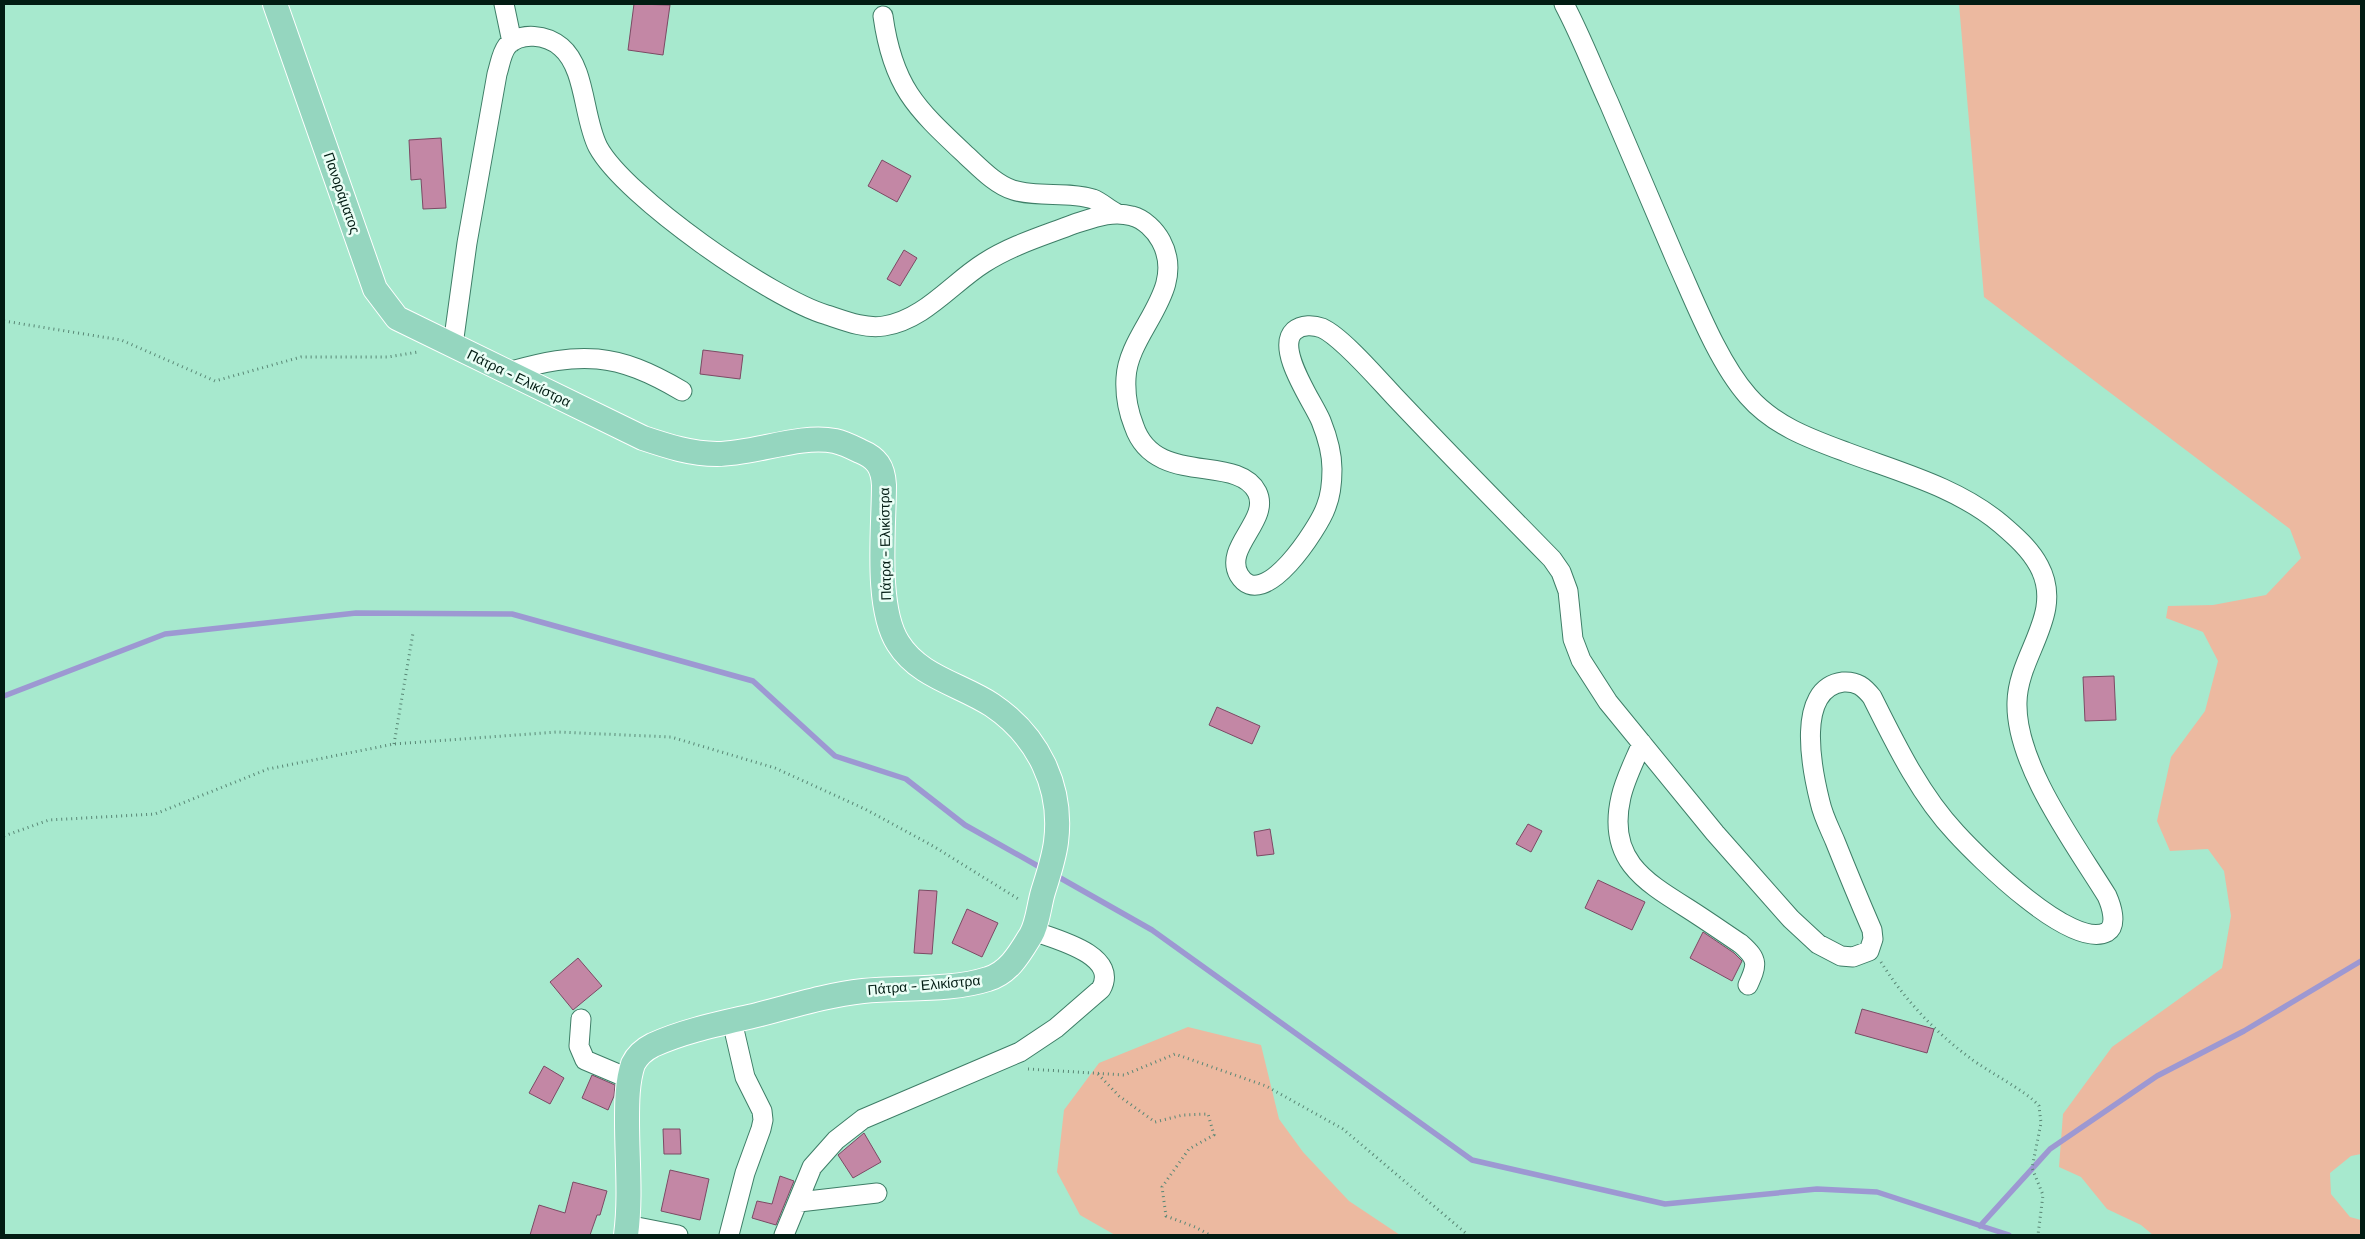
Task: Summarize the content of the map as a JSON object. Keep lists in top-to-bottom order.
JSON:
{
  "streets": {
    "main road": ["Πανοράματος", "Πάτρα - Ελικίστρα"]
  },
  "crossings": [
    ["Πανοράματος", "Πάτρα - Ελικίστρα"]
  ]
}
